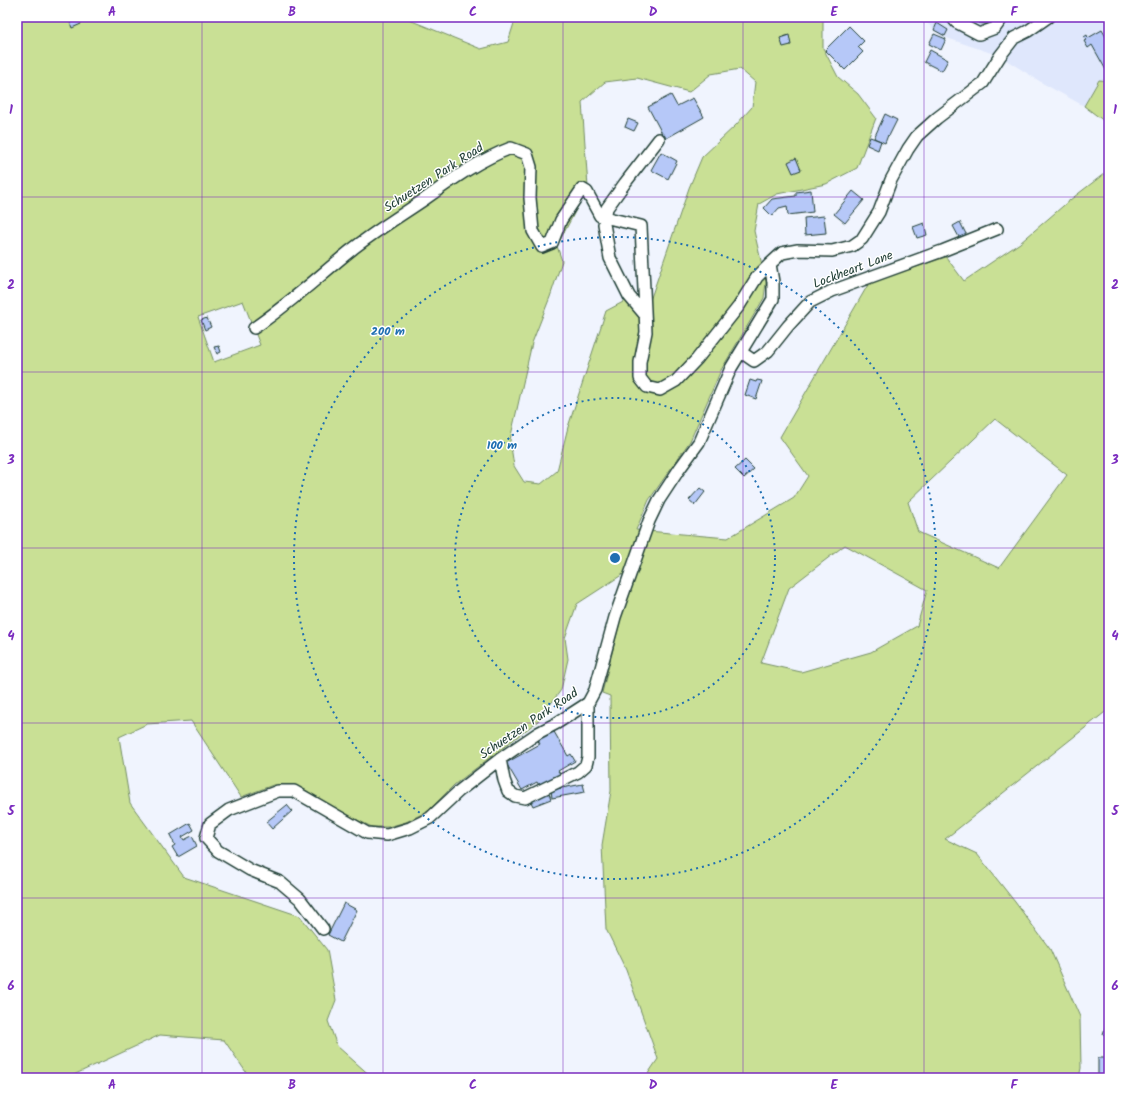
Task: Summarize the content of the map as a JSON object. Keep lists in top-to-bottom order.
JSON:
{
  "streets": {
    "street": ["Schuetzen Park Road", "Lockheart Lane"]
  },
  "crossings": [
    ["Schuetzen Park Road", "Lockheart Lane"]
  ],
  "grid": {
    "columns": [
      "A",
      "B",
      "C",
      "D",
      "E",
      "F"
    ],
    "rows": [
      "1",
      "2",
      "3",
      "4",
      "5",
      "6"
    ]
  },
  "rings": ["200 m", "100 m"]
}
